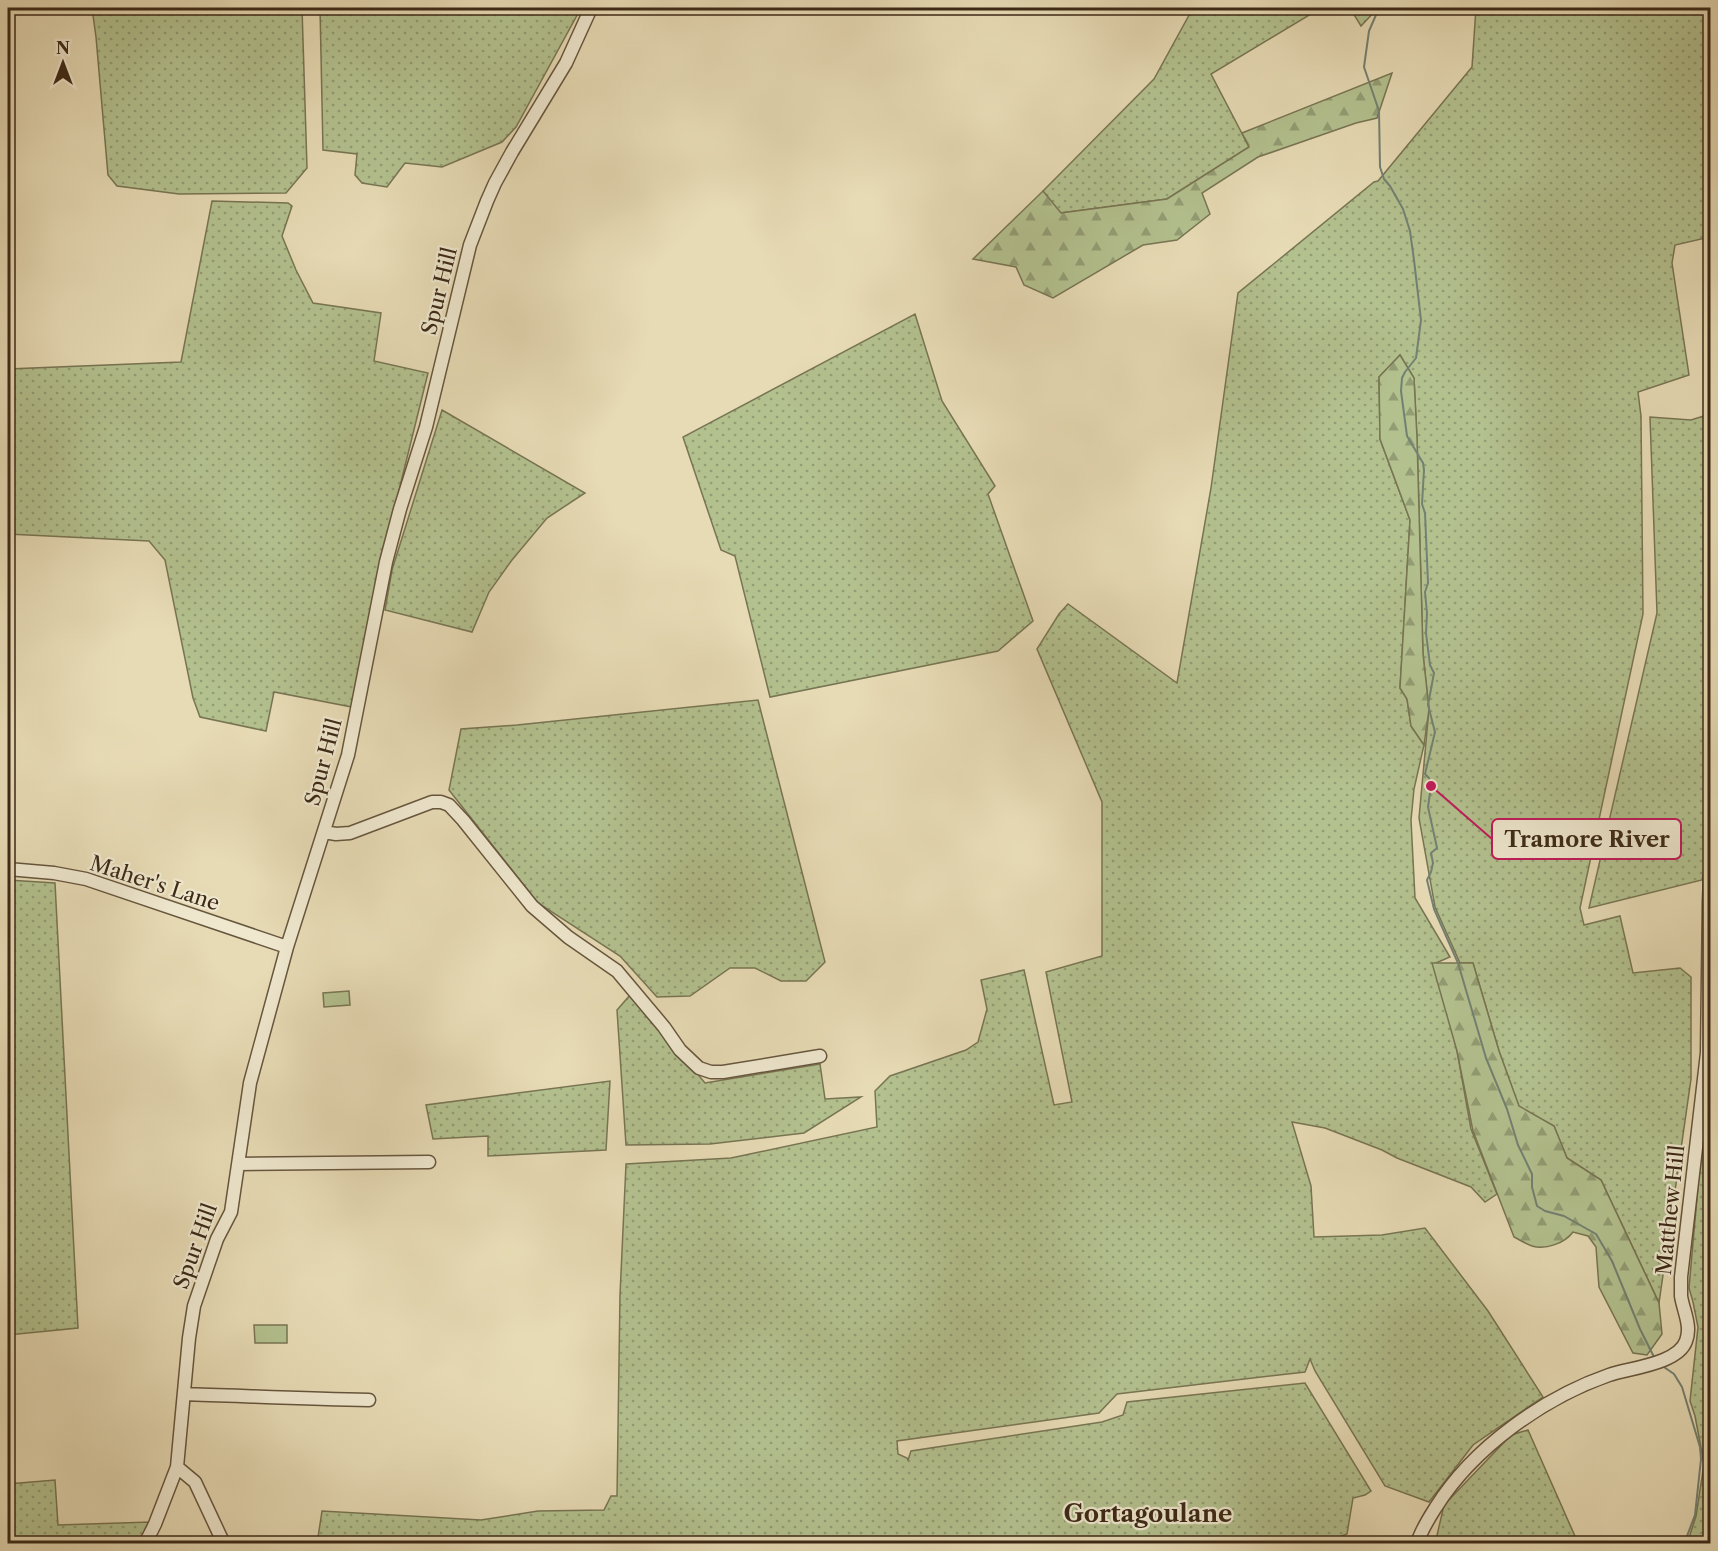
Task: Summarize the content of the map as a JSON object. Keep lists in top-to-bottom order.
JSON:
{
  "streets": {
    "street": ["Spur Hill", "Maher's Lane", "Matthew Hill"]
  },
  "crossings": [
    ["Spur Hill", "Maher's Lane"]
  ],
  "districts": ["Gortagoulane"],
  "places": ["Tramore River"],
  "north": "top"
}
